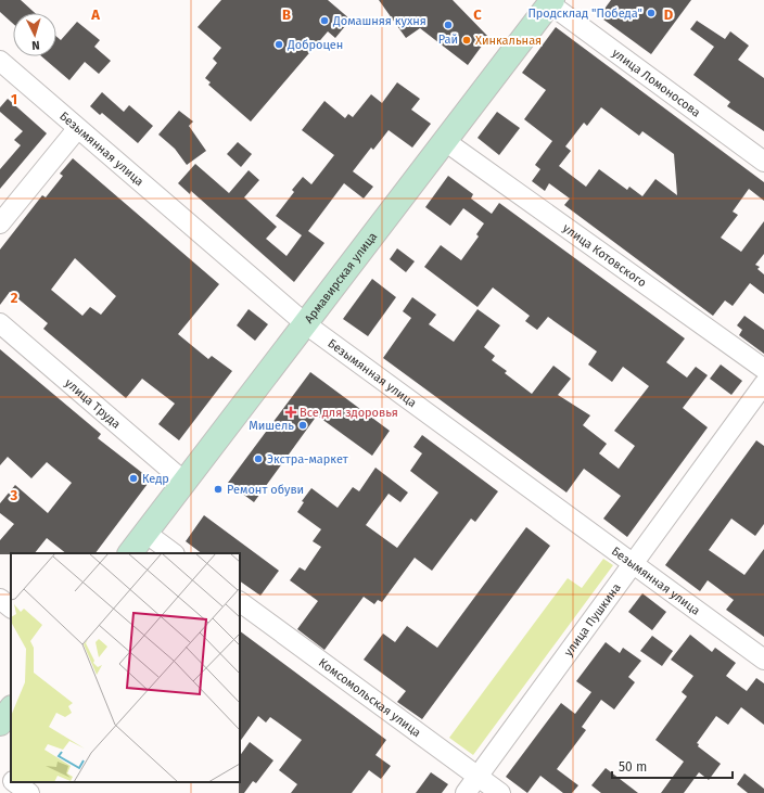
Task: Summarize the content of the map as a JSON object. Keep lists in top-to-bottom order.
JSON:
{
  "streets": {
    "street": [
      "улица Ломоносова",
      "Безымянная улица",
      "улица Котовского",
      "Армавирская улица",
      "улица Труда",
      "улица Пушкина",
      "Комсомольская улица"
    ]
  },
  "crossings": [
    ["улица Ломоносова", "Армавирская улица"],
    ["Безымянная улица", "Армавирская улица"],
    ["Безымянная улица", "улица Пушкина"],
    ["улица Котовского", "Армавирская улица"],
    ["Армавирская улица", "улица Труда"],
    ["улица Пушкина", "Комсомольская улица"]
  ],
  "places": {
    "other": [
      "Продсклад \"Победа\"",
      "Домашняя кухня",
      "Рай",
      "Хинкальная",
      "Доброцен",
      "Мишель",
      "Экстра-маркет",
      "Кедр",
      "Ремонт обуви"
    ],
    "health": ["Все для здоровья"]
  },
  "scale_bar": "50 m",
  "north": "bottom",
  "grid": {
    "columns": [
      "A",
      "B",
      "C",
      "D"
    ],
    "rows": ["1", "2", "3"]
  }
}
